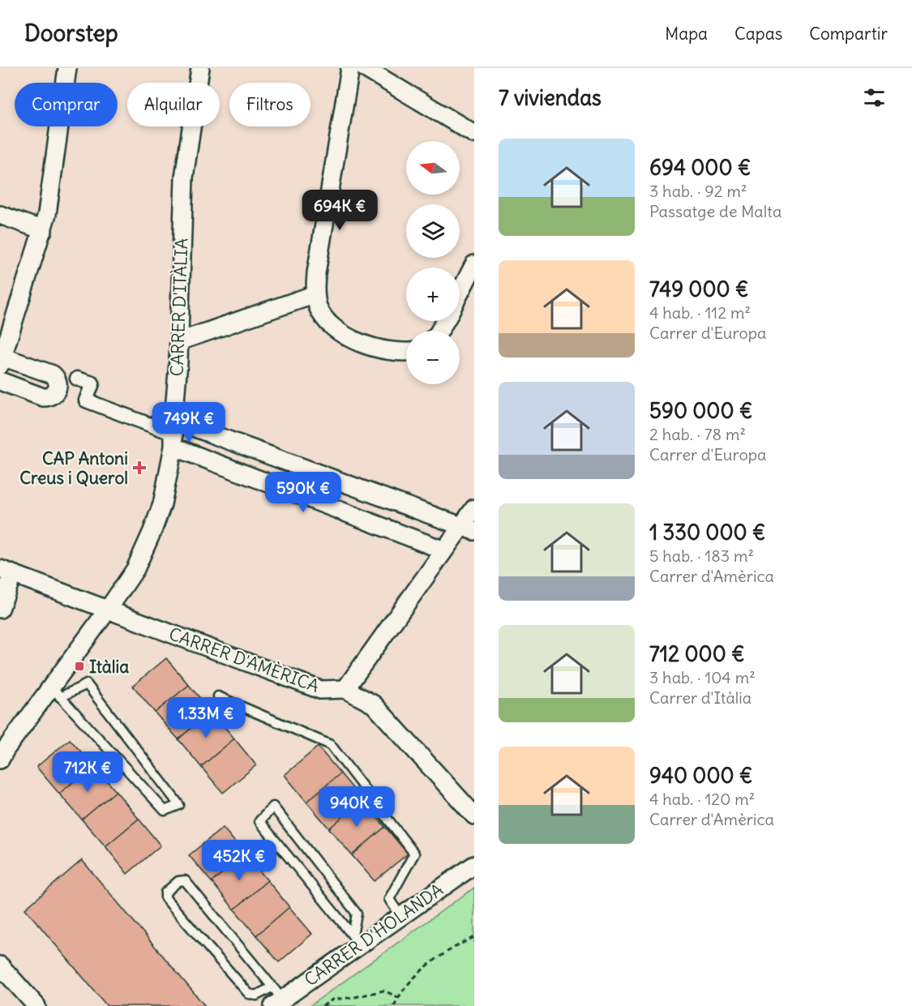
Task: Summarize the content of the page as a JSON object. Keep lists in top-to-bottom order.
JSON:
{
  "streets": {
    "street": ["CARRER D'ITÀLIA", "CARRER D'AMÈRICA", "CARRER D'HOLANDA"]
  },
  "crossings": [
    ["CARRER D'ITÀLIA", "CARRER D'AMÈRICA"]
  ],
  "places": {
    "health": ["CAP Antoni Creus i Querol"],
    "transit": ["Itàlia"]
  },
  "north": "left",
  "page": {
    "header": "Doorstep",
    "nav": ["Mapa", "Capas", "Compartir"],
    "heading": "7 viviendas",
    "chip": ["Comprar", "Alquilar", "Filtros"],
    "list": [
      {
        "name": "694 000 €",
        "note": "3 hab. · 92 m² · Passatge de Malta"
      },
      {
        "name": "749 000 €",
        "note": "4 hab. · 112 m² · Carrer d'Europa"
      },
      {
        "name": "590 000 €",
        "note": "2 hab. · 78 m² · Carrer d'Europa"
      },
      {
        "name": "1 330 000 €",
        "note": "5 hab. · 183 m² · Carrer d'Amèrica"
      },
      {
        "name": "712 000 €",
        "note": "3 hab. · 104 m² · Carrer d'Itàlia"
      },
      {
        "name": "940 000 €",
        "note": "4 hab. · 120 m² · Carrer d'Amèrica"
      }
    ],
    "map_buttons": ["+", "−"],
    "price": [
      "694K €",
      "749K €",
      "590K €",
      "1.33M €",
      "712K €",
      "940K €",
      "452K €"
    ]
  }
}
